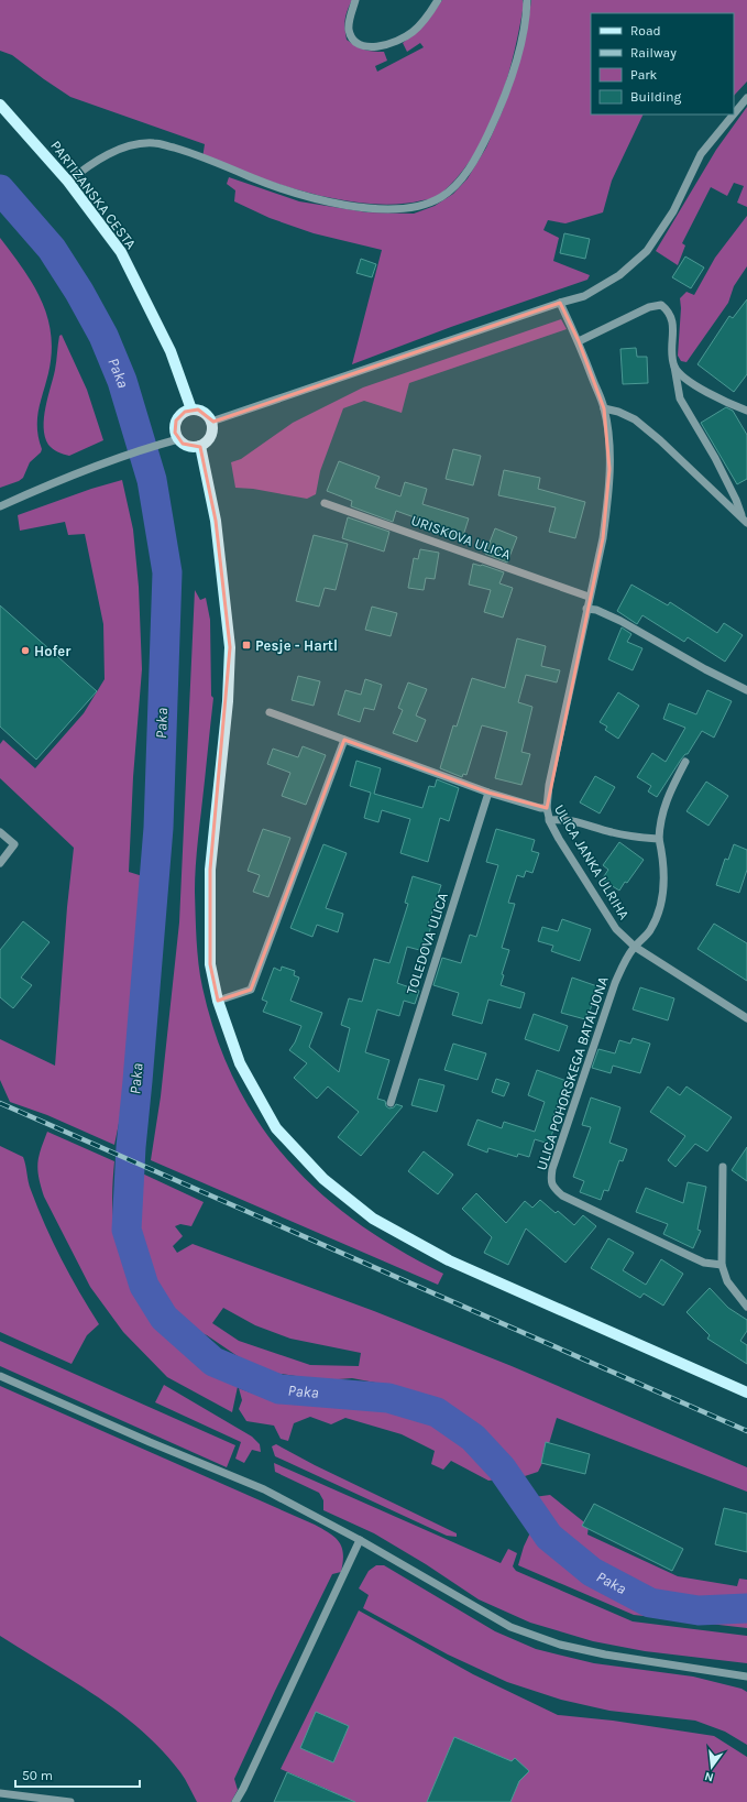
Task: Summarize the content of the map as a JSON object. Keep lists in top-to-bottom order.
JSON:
{
  "streets": {
    "main road": ["PARTIZANSKA CESTA"],
    "street": [
      "URISKOVA ULICA",
      "ULICA JANKA ULRIHA",
      "TOLEDOVA ULICA",
      "ULICA POHORSKEGA BATALJONA"
    ]
  },
  "crossings": [
    ["ULICA JANKA ULRIHA", "TOLEDOVA ULICA"],
    ["ULICA JANKA ULRIHA", "ULICA POHORSKEGA BATALJONA"]
  ],
  "water": ["Paka"],
  "places": {
    "transit": ["Pesje - Hartl"],
    "other": ["Hofer"]
  },
  "legend": [
    "Road",
    "Railway",
    "Park",
    "Building"
  ],
  "scale_bar": "50 m",
  "north": "bottom"
}
